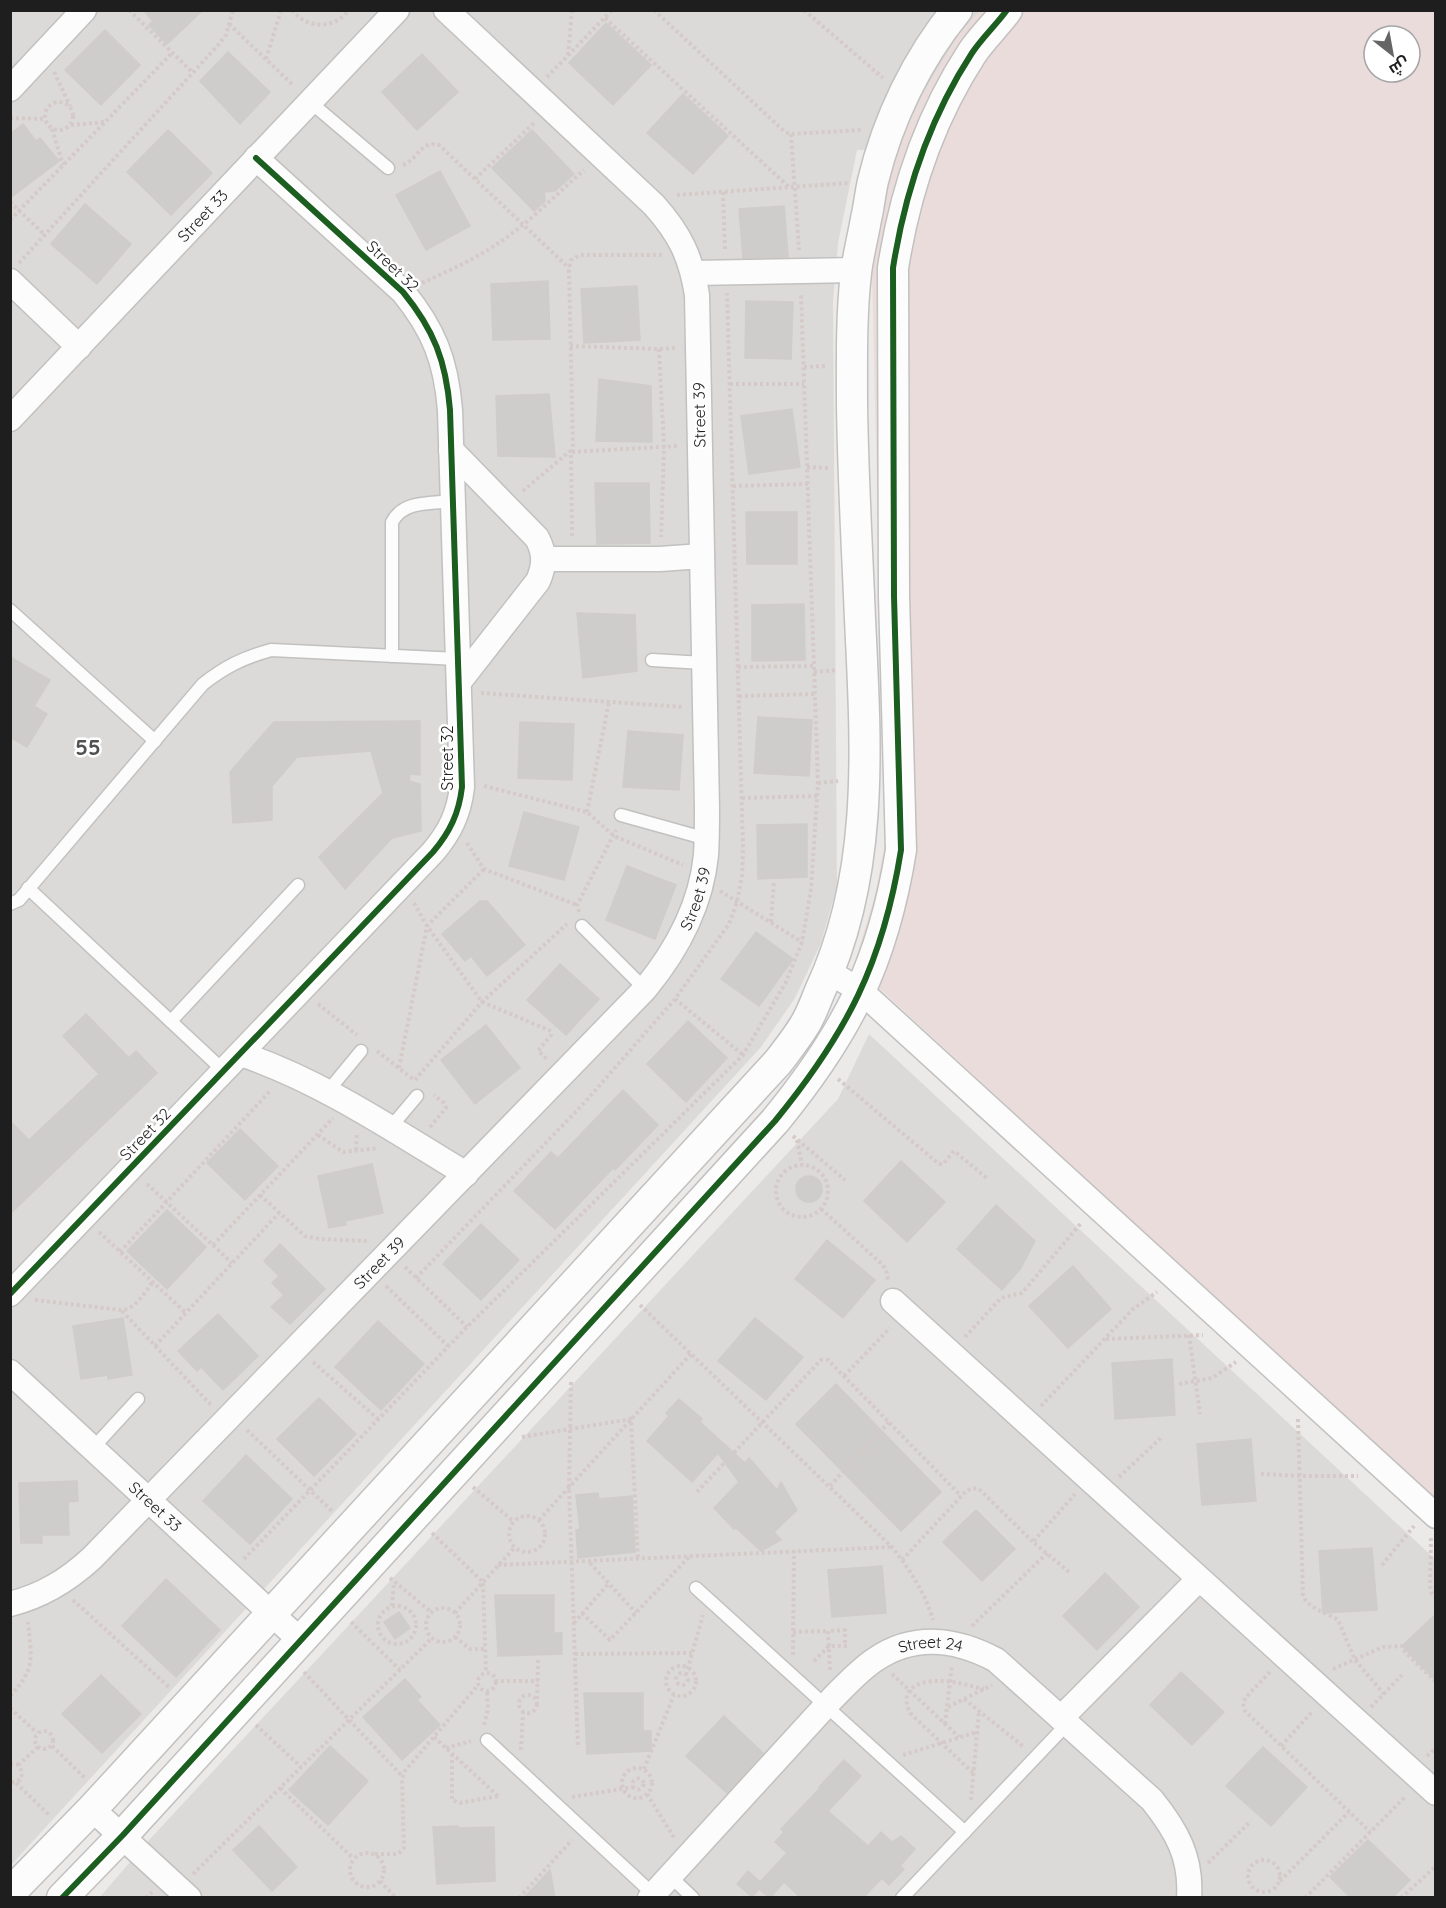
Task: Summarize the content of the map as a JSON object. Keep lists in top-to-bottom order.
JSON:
{
  "streets": {
    "street": [
      "Street 33",
      "Street 32",
      "Street 39",
      "Street 24"
    ]
  },
  "crossings": [
    ["Street 33", "Street 32"],
    ["Street 33", "Street 39"]
  ],
  "districts": ["55"],
  "north": "bottom right"
}
